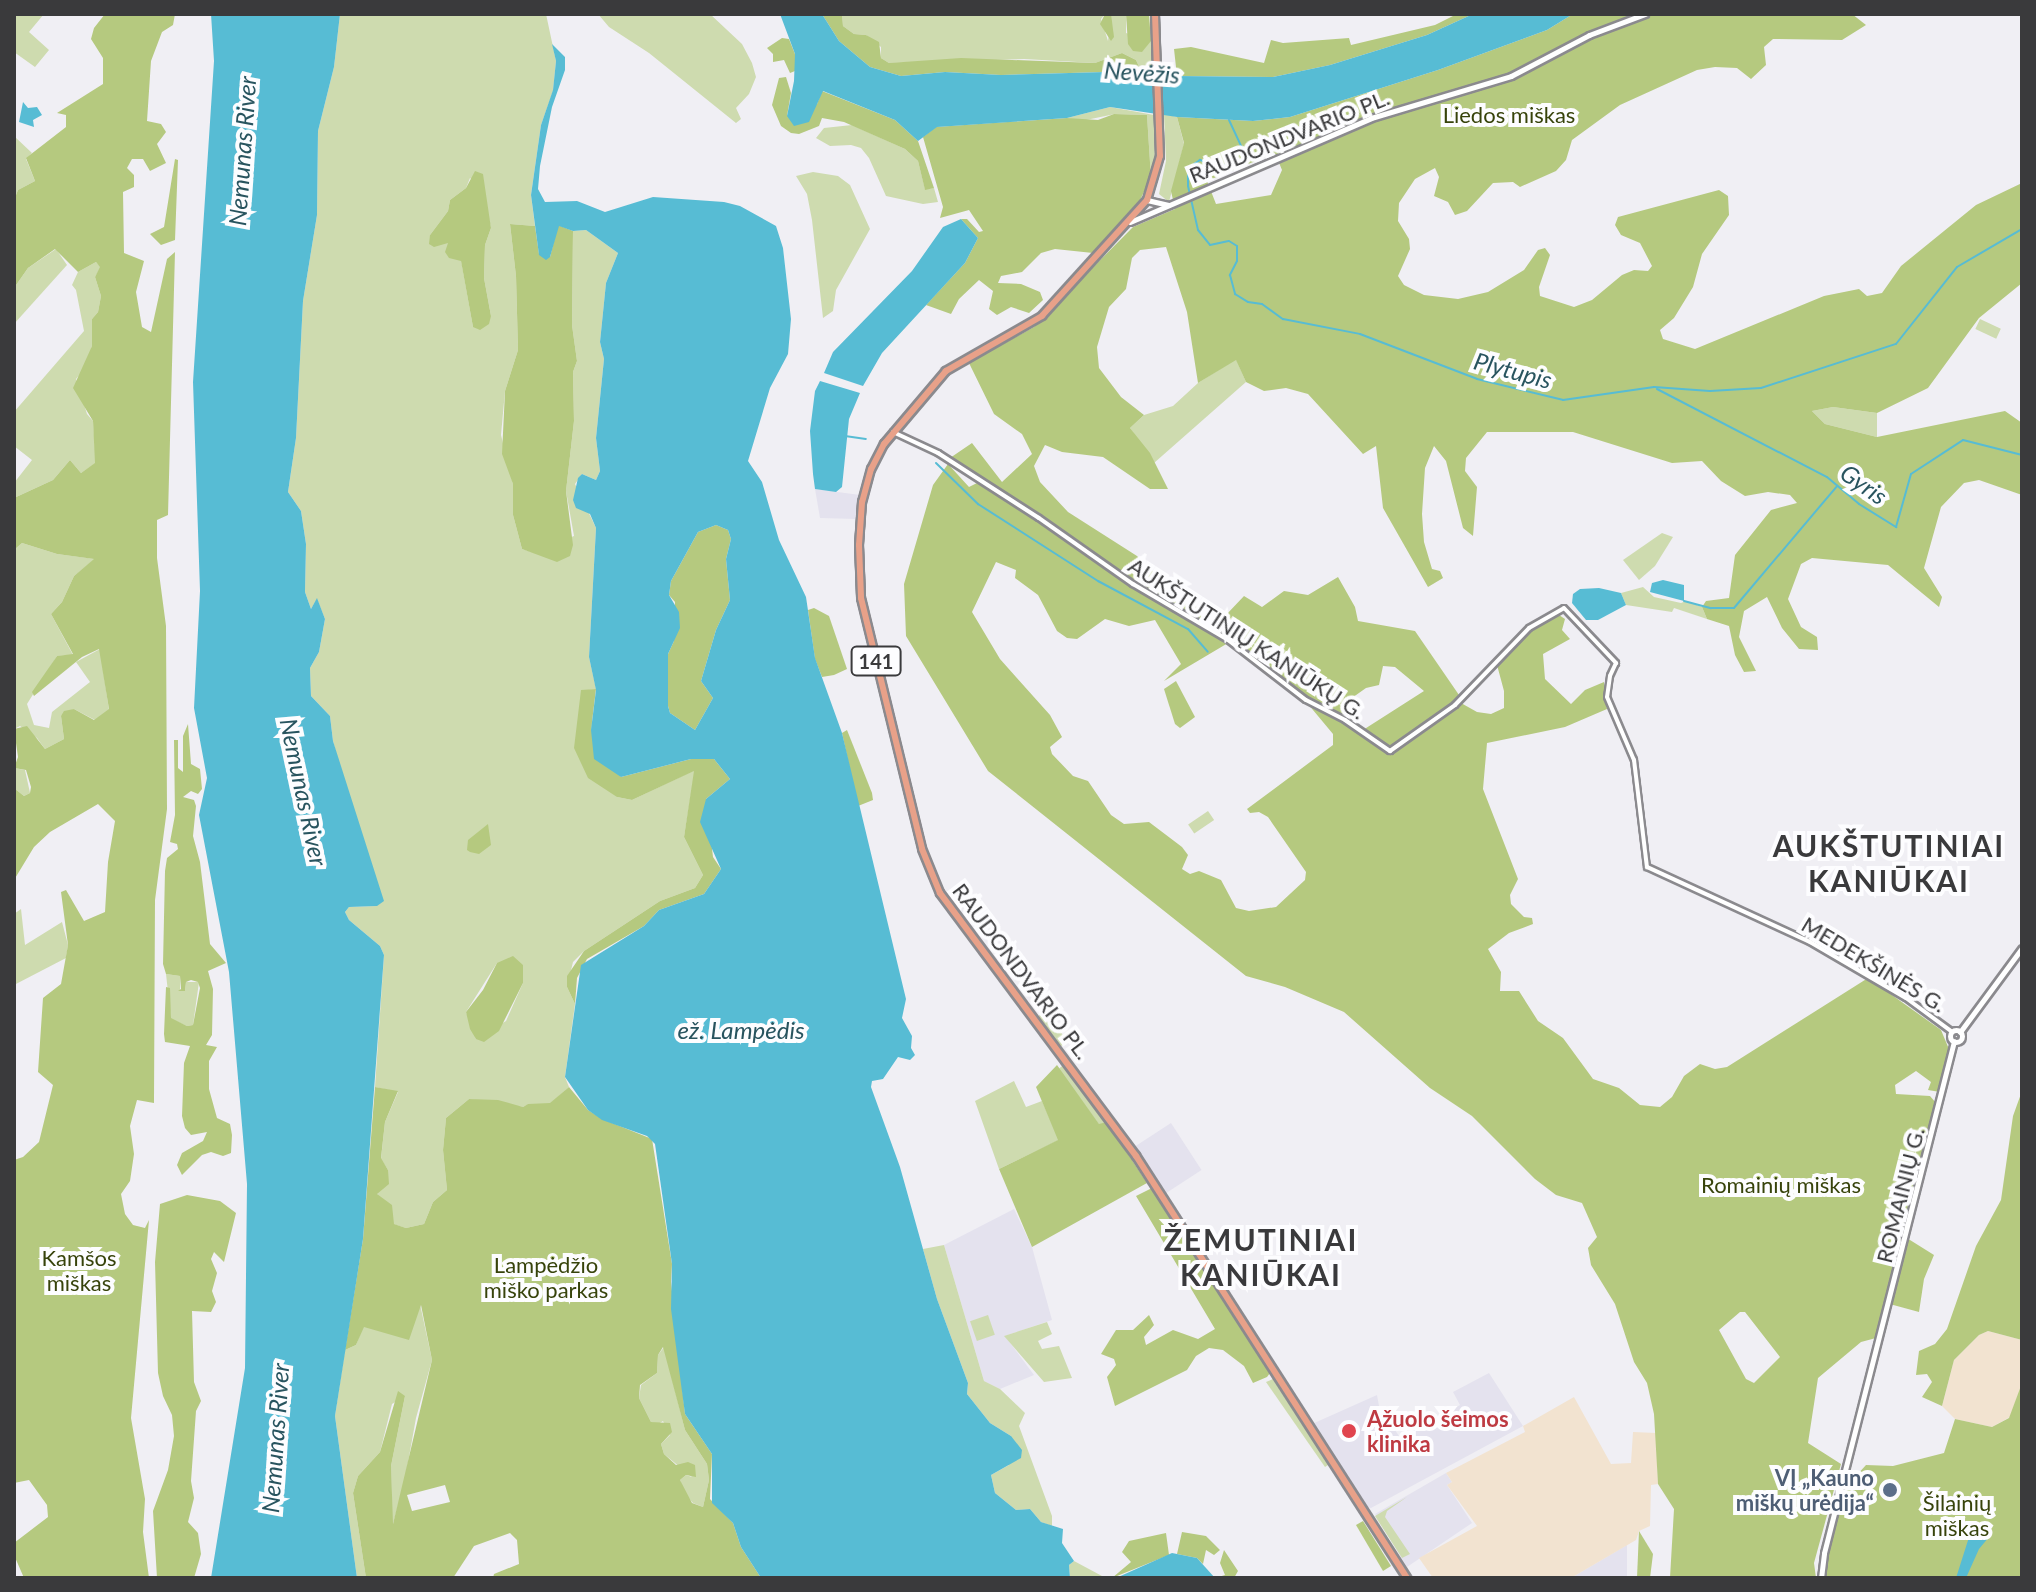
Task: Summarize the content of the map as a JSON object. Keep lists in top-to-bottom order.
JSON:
{
  "streets": {
    "main road": ["RAUDONDVARIO PL.", "141", "ROMAINIŲ G."],
    "street": ["AUKŠTUTINIŲ KANIŪKŲ G.", "MEDEKŠINĖS G."]
  },
  "crossings": [
    ["RAUDONDVARIO PL.", "AUKŠTUTINIŲ KANIŪKŲ G."],
    ["RAUDONDVARIO PL.", "141"],
    ["AUKŠTUTINIŲ KANIŪKŲ G.", "MEDEKŠINĖS G."]
  ],
  "districts": ["AUKŠTUTINIAI KANIŪKAI", "ŽEMUTINIAI KANIŪKAI"],
  "water": [
    "Nevėžis",
    "Nemunas River",
    "Plytupis",
    "Gyris",
    "ež. Lampėdis"
  ],
  "parks": [
    "Liedos miškas",
    "Romainių miškas",
    "Kamšos miškas",
    "Lampėdžio miško parkas",
    "Šilainių miškas"
  ],
  "places": ["Ąžuolo šeimos klinika", "VĮ „Kauno miškų urėdija“"]
}
